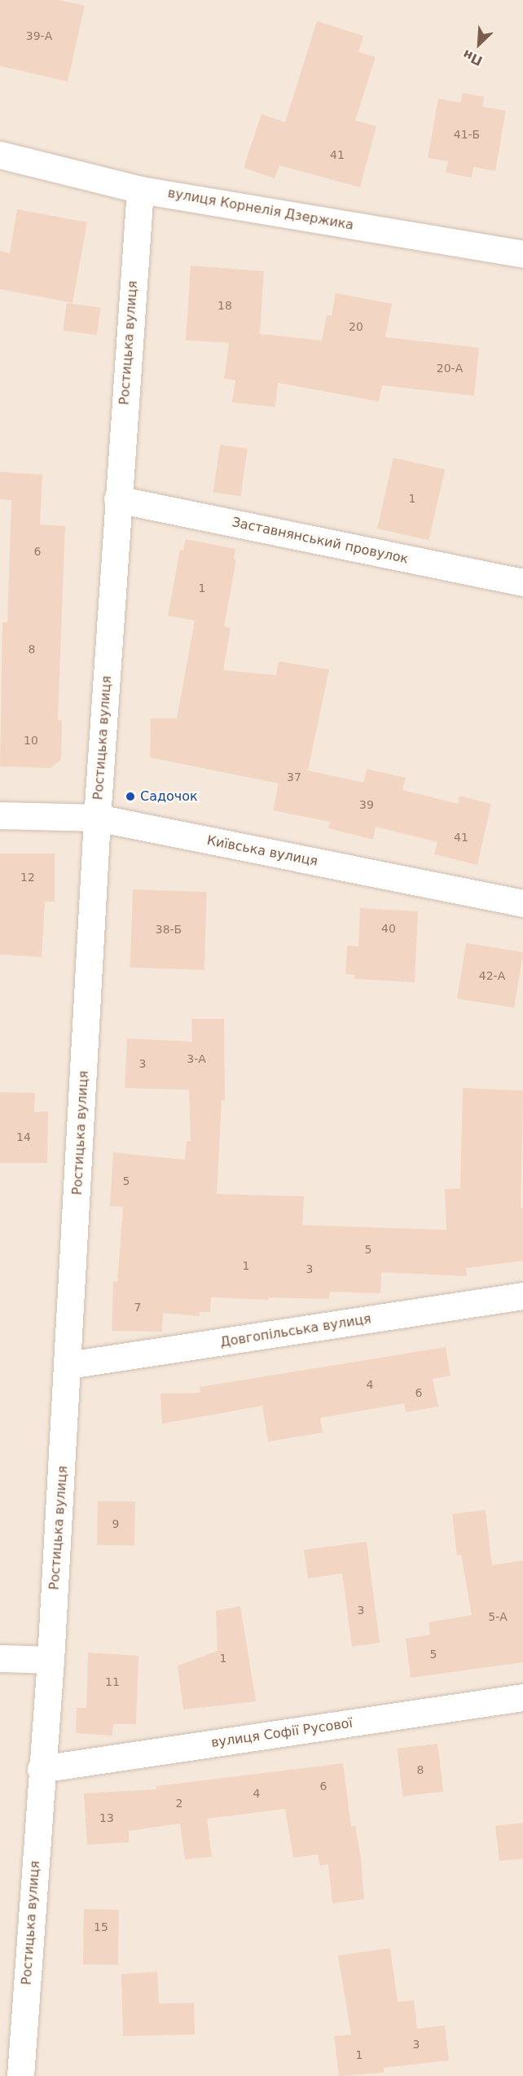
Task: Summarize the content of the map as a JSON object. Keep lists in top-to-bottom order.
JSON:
{
  "streets": {
    "street": [
      "вулиця Корнелія Дзержика",
      "Ростицька вулиця",
      "Заставнянський провулок",
      "Київська вулиця",
      "Довгопільська вулиця",
      "вулиця Софії Русової"
    ]
  },
  "crossings": [
    ["вулиця Корнелія Дзержика", "Ростицька вулиця"],
    ["Ростицька вулиця", "Заставнянський провулок"],
    ["Ростицька вулиця", "Київська вулиця"],
    ["Ростицька вулиця", "Довгопільська вулиця"],
    ["Ростицька вулиця", "вулиця Софії Русової"]
  ],
  "places": ["Садочок"],
  "house_numbers": [
    "39-А",
    "41-Б",
    "41",
    "18",
    "20",
    "20-А",
    "1",
    "6",
    "1",
    "8",
    "10",
    "37",
    "39",
    "41",
    "12",
    "40",
    "38-Б",
    "42-А",
    "3-А",
    "3",
    "14",
    "5",
    "5",
    "1",
    "3",
    "7",
    "4",
    "6",
    "9",
    "3",
    "5-А",
    "5",
    "1",
    "11",
    "8",
    "6",
    "4",
    "2",
    "13",
    "15",
    "3",
    "1"
  ],
  "north": "bottom left"
}
